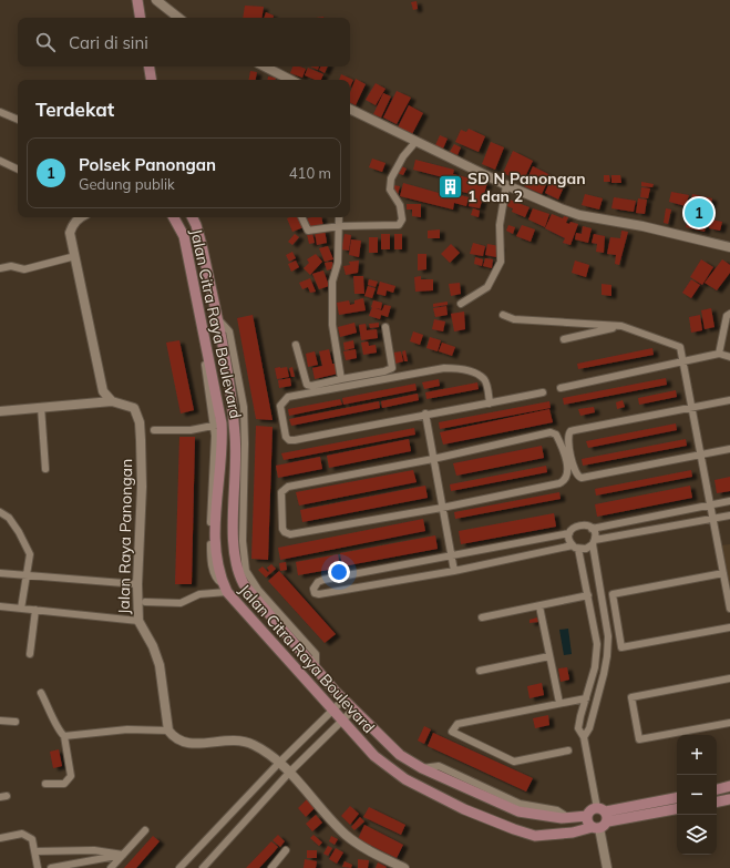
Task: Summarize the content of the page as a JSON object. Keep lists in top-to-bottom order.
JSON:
{
  "streets": {
    "main road": ["Jalan Citra Raya Boulevard"],
    "street": ["Jalan Raya Panongan"]
  },
  "places": {
    "building": ["SD N Panongan 1 dan 2"]
  },
  "page": {
    "search": "Cari di sini",
    "heading": "Terdekat",
    "list": [
      {
        "mark": "1",
        "name": "Polsek Panongan",
        "note": "Gedung publik",
        "value": "410 m"
      }
    ],
    "pins": "1",
    "map_buttons": ["+", "−"]
  }
}
